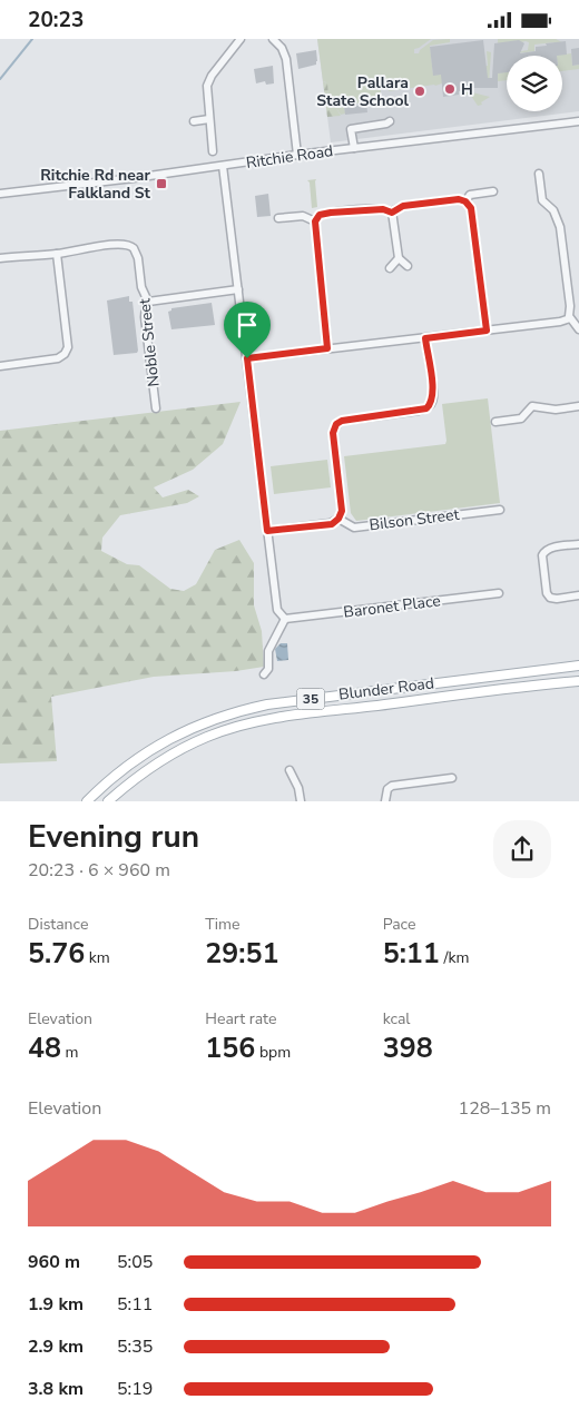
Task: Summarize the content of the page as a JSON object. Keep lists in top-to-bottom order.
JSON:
{
  "streets": {
    "main road": ["Blunder Road", "35"],
    "street": [
      "Ritchie Road",
      "Noble Street",
      "Bilson Street",
      "Baronet Place"
    ]
  },
  "places": {
    "other": ["H", "Pallara State School"],
    "transit": ["Ritchie Rd near Falkland St"]
  },
  "page": {
    "status": "20:23",
    "heading": ["Evening run", "20:23 · 6 × 960 m"],
    "stats": [
      ["Distance", "5.76 km"],
      ["Time", "29:51"],
      ["Pace", "5:11 /km"],
      ["Elevation", "48 m"],
      ["Heart rate", "156 bpm"],
      ["kcal", "398"]
    ],
    "chart": ["Elevation", "128–135 m"],
    "list": [
      {
        "name": "960 m",
        "note": "5:05"
      },
      {
        "name": "1.9 km",
        "note": "5:11"
      },
      {
        "name": "2.9 km",
        "note": "5:35"
      },
      {
        "name": "3.8 km",
        "note": "5:19"
      }
    ]
  }
}
